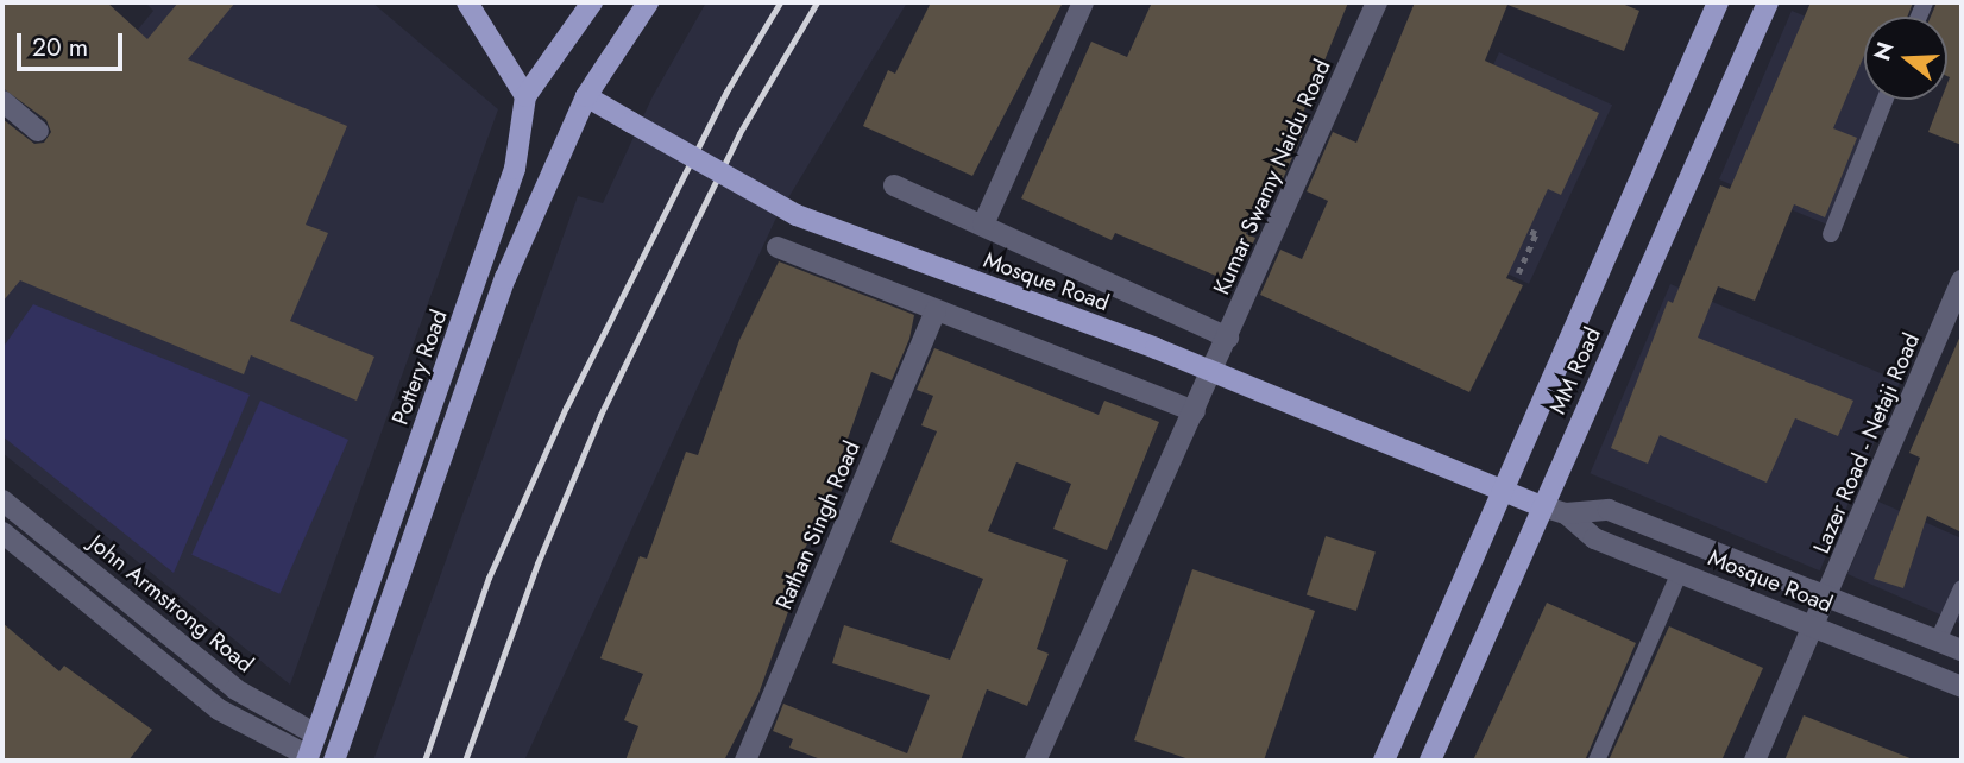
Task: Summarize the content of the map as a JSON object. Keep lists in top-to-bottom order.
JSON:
{
  "streets": {
    "main road": ["Mosque Road", "Pottery Road", "MM Road"],
    "street": [
      "Kumar Swamy Naidu Road",
      "Lazer Road - Netaji Road",
      "Rathan Singh Road",
      "John Armstrong Road"
    ]
  },
  "crossings": [
    ["Kumar Swamy Naidu Road", "Mosque Road"],
    ["Mosque Road", "MM Road"],
    ["Mosque Road", "Lazer Road - Netaji Road"],
    ["Pottery Road", "John Armstrong Road"]
  ],
  "scale_bar": "20 m",
  "north": "left"
}
